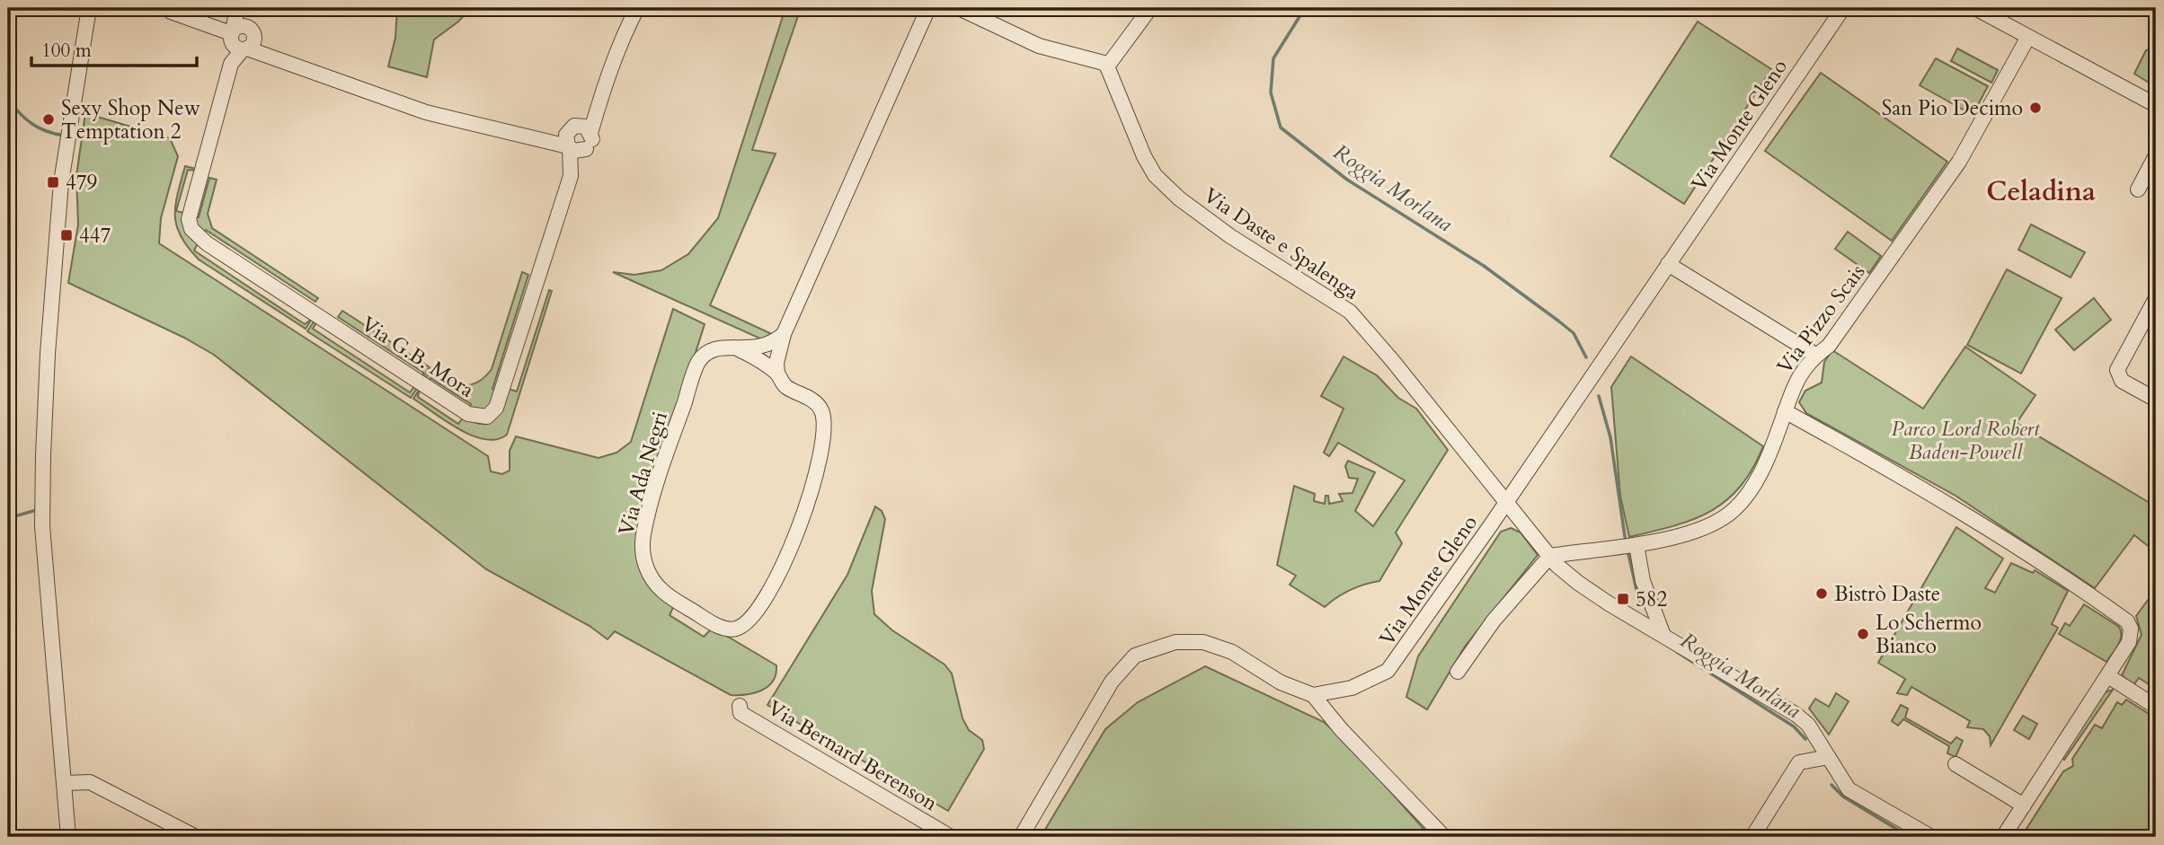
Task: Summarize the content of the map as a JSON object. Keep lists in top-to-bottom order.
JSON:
{
  "streets": {
    "street": [
      "Via Monte Gleno",
      "Via Daste e Spalenga",
      "Via Pizzo Scais",
      "Via G.B. Mora",
      "Via Ada Negri",
      "Via Bernard Berenson"
    ]
  },
  "crossings": [
    ["Via Monte Gleno", "Via Daste e Spalenga"]
  ],
  "districts": ["Celadina"],
  "water": ["Roggia Morlana"],
  "parks": ["Parco Lord Robert Baden-Powell"],
  "places": {
    "other": [
      "San Pio Decimo",
      "Sexy Shop New Temptation 2",
      "Bistrò Daste",
      "Lo Schermo Bianco"
    ],
    "transit": ["479", "447", "582"]
  },
  "scale_bar": "100 m"
}
